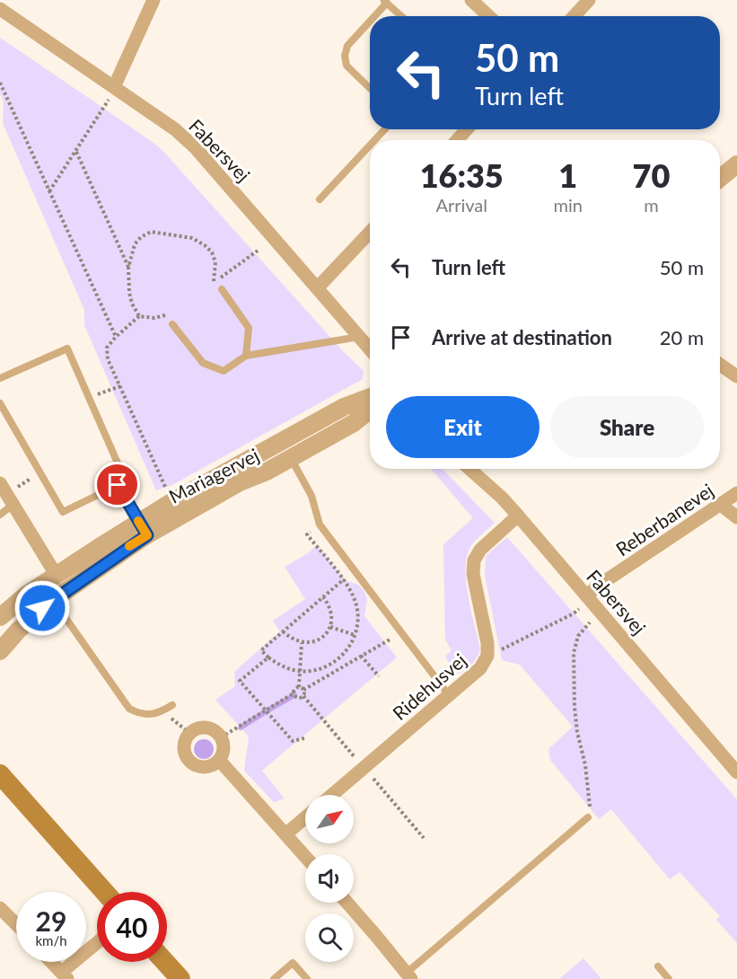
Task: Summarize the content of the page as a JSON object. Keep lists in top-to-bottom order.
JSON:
{
  "streets": {
    "street": [
      "Fabersvej",
      "Mariagervej",
      "Reberbanevej",
      "Ridehusvej"
    ]
  },
  "crossings": [
    ["Fabersvej", "Reberbanevej"],
    ["Fabersvej", "Ridehusvej"]
  ],
  "north": "top right",
  "page": {
    "turn": ["50 m", "Turn left"],
    "eta": [
      "16:35",
      "Arrival",
      "1",
      "min",
      "70",
      "m"
    ],
    "list": [
      {
        "name": "Turn left",
        "value": "50 m"
      },
      {
        "name": "Arrive at destination",
        "value": "20 m"
      }
    ],
    "buttons": ["Exit", "Share"],
    "speed": "29 km/h",
    "limit": "40"
  }
}
